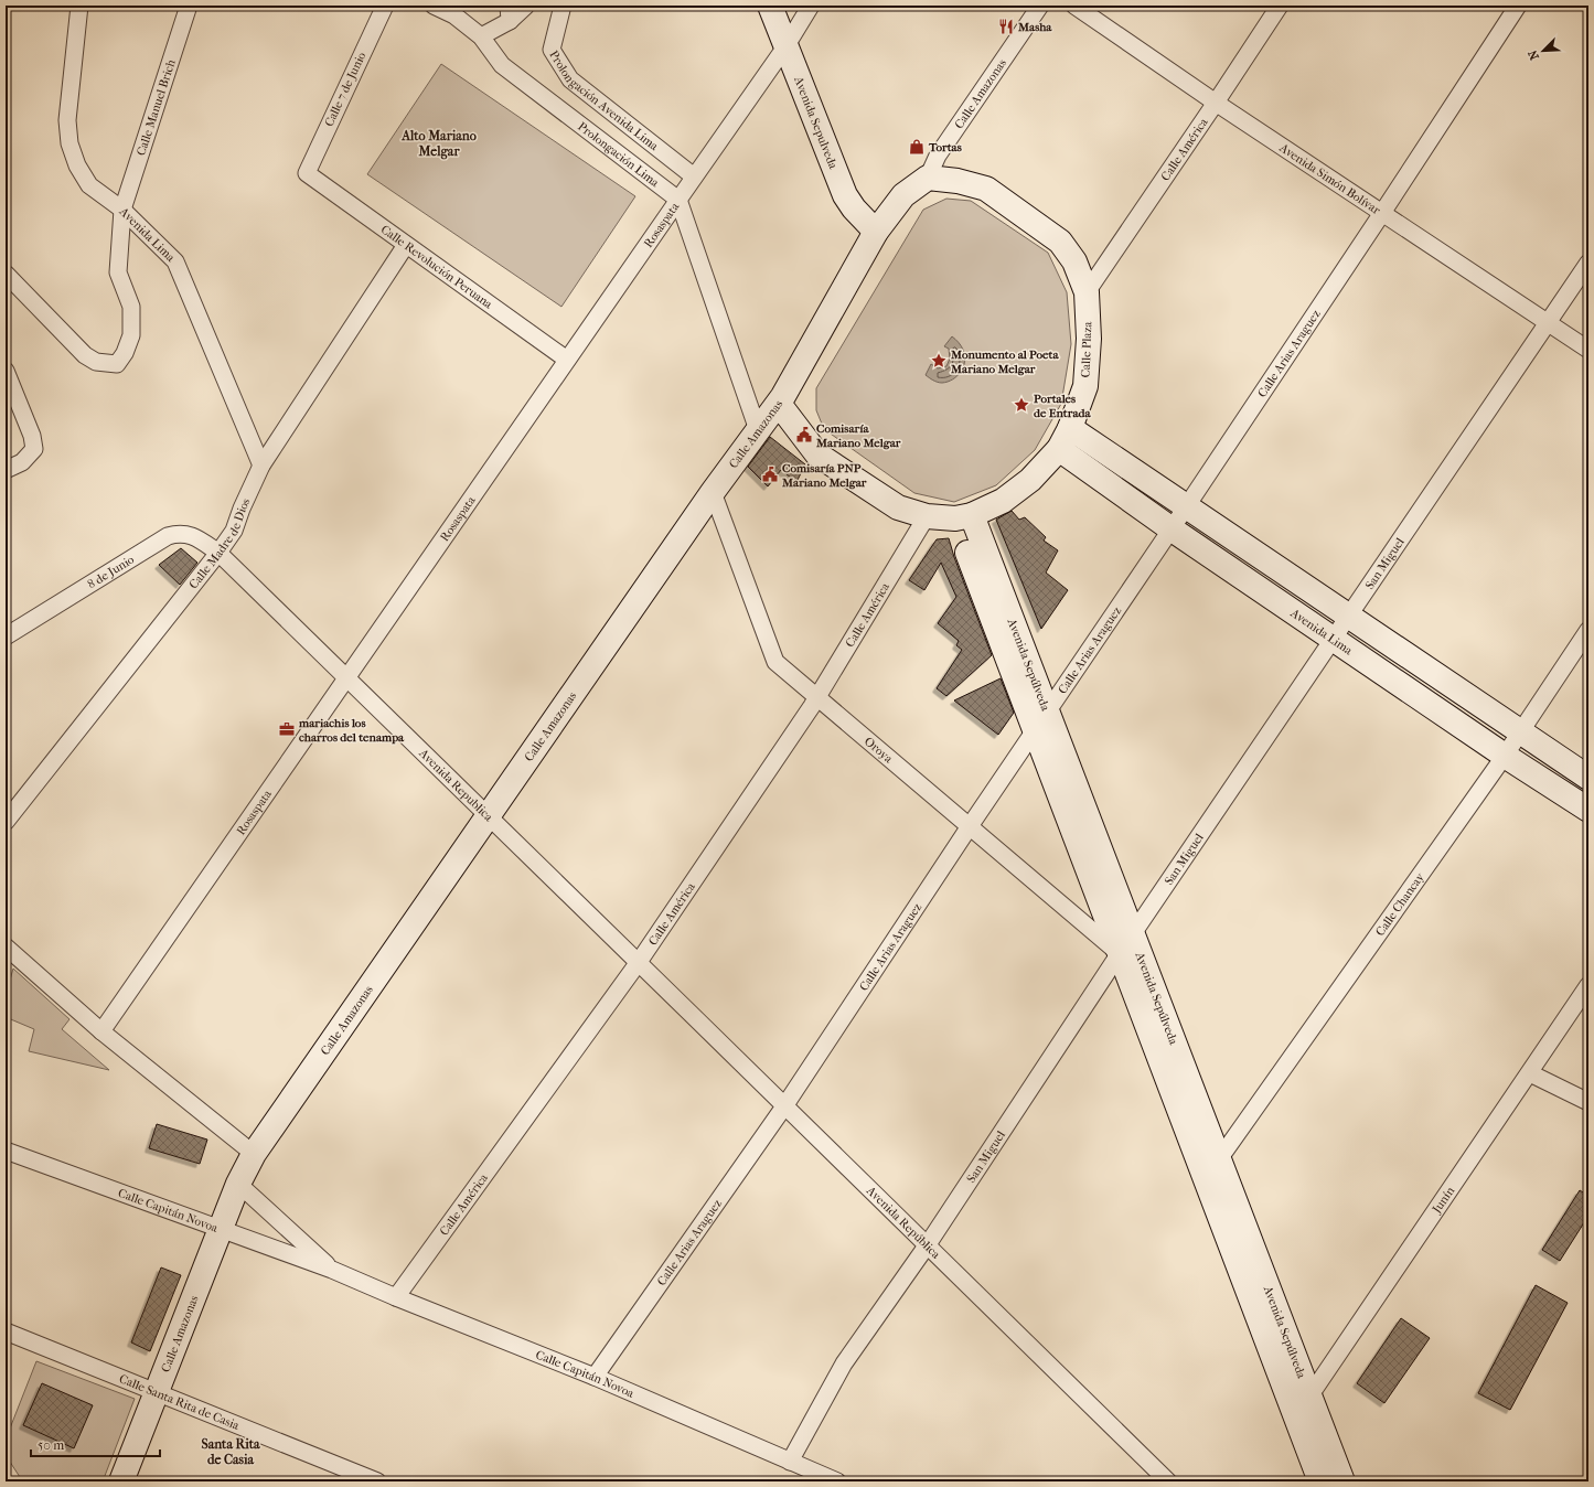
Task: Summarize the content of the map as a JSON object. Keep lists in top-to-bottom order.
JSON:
{
  "streets": {
    "street": [
      "Calle 7 de Junio",
      "Calle Amazonas",
      "Prolongación Avenida Lima",
      "Calle Manuel Brich",
      "Avenida Sepulveda",
      "Calle América",
      "Prolongación Lima",
      "Avenida Simón Bolívar",
      "Rosaspata",
      "Avenida Lima",
      "Calle Revolución Peruana",
      "Calle Plaza",
      "Calle Arias Araguez",
      "Calle Madre de Dios",
      "San Miguel",
      "8 de Junio",
      "Avenida Sepúlveda",
      "Oroya",
      "Avenida Republica",
      "Calle Chancay",
      "Junín",
      "Calle Capitán Novoa",
      "Avenida República",
      "Calle Santa Rita de Casia"
    ]
  },
  "crossings": [
    ["Calle 7 de Junio", "Calle Revolución Peruana"],
    ["Calle Amazonas", "Avenida Sepulveda"],
    ["Calle Amazonas", "Calle Plaza"],
    ["Calle Amazonas", "Oroya"],
    ["Calle Amazonas", "Avenida Republica"],
    ["Calle Amazonas", "Calle Capitán Novoa"],
    ["Calle Amazonas", "Calle Santa Rita de Casia"],
    ["Prolongación Avenida Lima", "Rosaspata"],
    ["Calle Manuel Brich", "Avenida Lima"],
    ["Avenida Sepulveda", "Rosaspata"],
    ["Calle América", "Avenida Simón Bolívar"],
    ["Calle América", "Calle Plaza"],
    ["Calle América", "Oroya"],
    ["Calle América", "Avenida Republica"],
    ["Calle América", "Calle Capitán Novoa"],
    ["Calle América", "Avenida República"],
    ["Prolongación Lima", "Rosaspata"],
    ["Avenida Simón Bolívar", "Calle Arias Araguez"],
    ["Avenida Simón Bolívar", "San Miguel"],
    ["Rosaspata", "Calle Revolución Peruana"],
    ["Rosaspata", "Avenida Republica"],
    ["Avenida Lima", "Calle Plaza"],
    ["Avenida Lima", "Calle Arias Araguez"],
    ["Avenida Lima", "Calle Madre de Dios"],
    ["Avenida Lima", "San Miguel"],
    ["Avenida Lima", "Calle Chancay"],
    ["Calle Revolución Peruana", "Calle Madre de Dios"],
    ["Calle Plaza", "Avenida Sepúlveda"],
    ["Calle Arias Araguez", "Avenida Sepúlveda"],
    ["Calle Arias Araguez", "Oroya"],
    ["Calle Arias Araguez", "Calle Capitán Novoa"],
    ["Calle Arias Araguez", "Avenida República"],
    ["Calle Madre de Dios", "8 de Junio"],
    ["Calle Madre de Dios", "Avenida Republica"],
    ["San Miguel", "Avenida Sepúlveda"],
    ["San Miguel", "Oroya"],
    ["San Miguel", "Calle Capitán Novoa"],
    ["San Miguel", "Avenida República"],
    ["8 de Junio", "Avenida Republica"],
    ["Avenida Sepúlveda", "Oroya"],
    ["Avenida Sepúlveda", "Calle Chancay"],
    ["Avenida Sepúlveda", "Junín"],
    ["Avenida Republica", "Avenida República"]
  ],
  "districts": ["Alto Mariano Melgar", "Santa Rita de Casia"],
  "places": {
    "restaurant": ["Masha"],
    "shop": ["Tortas"],
    "place": ["Monumento al Poeta Mariano Melgar", "Portales de Entrada"],
    "public building": ["Comisaría Mariano Melgar", "Comisaría PNP Mariano Melgar"],
    "office": ["mariachis los charros del tenampa"]
  },
  "scale_bar": "50 m",
  "north": "bottom left"
}
